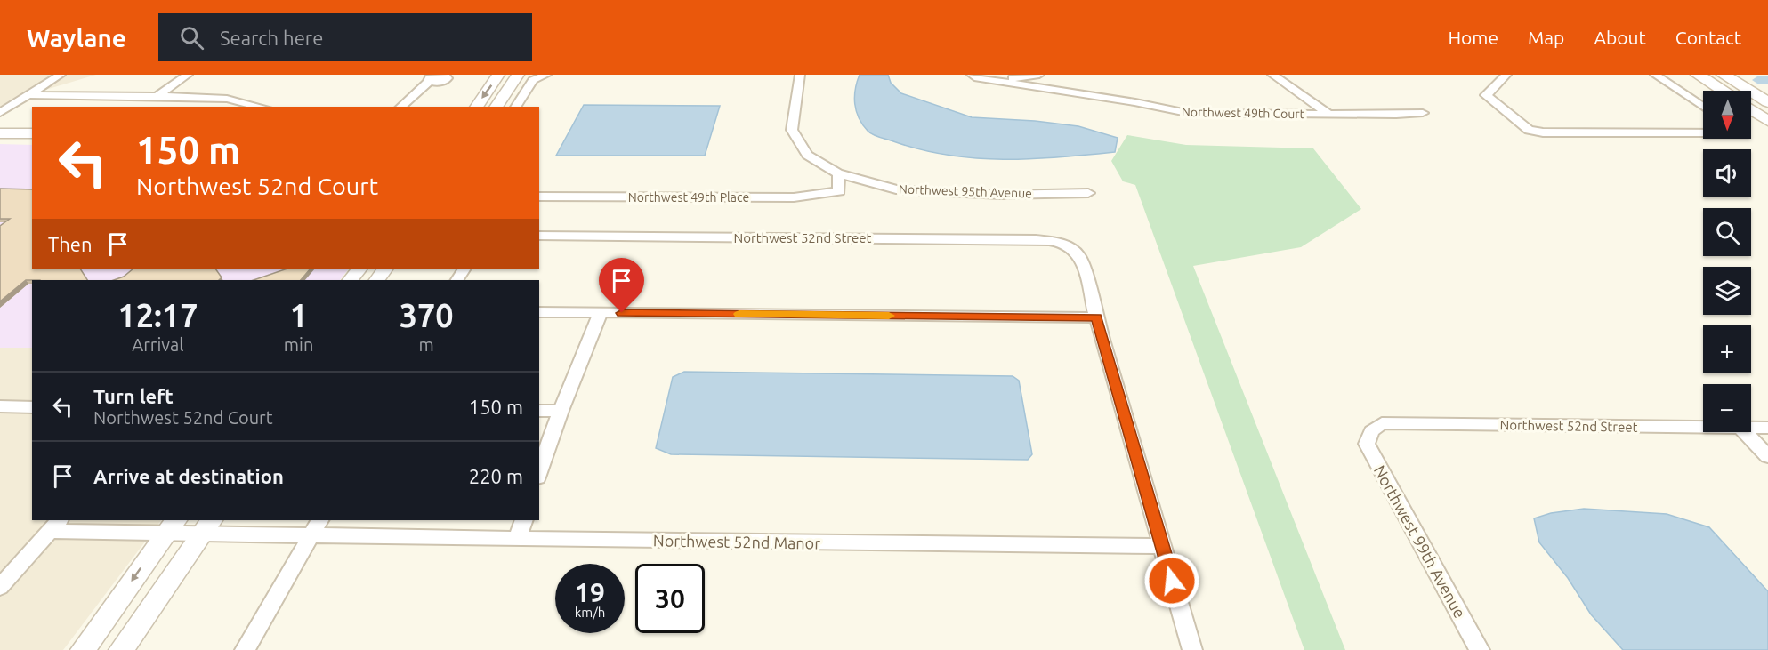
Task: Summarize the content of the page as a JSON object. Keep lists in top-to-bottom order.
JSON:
{
  "streets": {
    "street": [
      "Northwest 49th Court",
      "Northwest 95th Avenue",
      "Northwest 49th Place",
      "Northwest 52nd Street",
      "Northwest 52nd Manor",
      "Northwest 99th Avenue"
    ]
  },
  "crossings": [
    ["Northwest 95th Avenue", "Northwest 49th Place"],
    ["Northwest 52nd Street", "Northwest 99th Avenue"]
  ],
  "north": "bottom",
  "page": {
    "header": "Waylane",
    "search": "Search here",
    "nav": [
      "Home",
      "Map",
      "About",
      "Contact"
    ],
    "map_buttons": ["+", "−"],
    "turn": ["150 m", "Northwest 52nd Court"],
    "then": "Then",
    "eta": [
      "12:17",
      "Arrival",
      "1",
      "min",
      "370",
      "m"
    ],
    "list": [
      {
        "name": "Turn left",
        "note": "Northwest 52nd Court",
        "value": "150 m"
      },
      {
        "name": "Arrive at destination",
        "value": "220 m"
      }
    ],
    "speed": "19 km/h",
    "limit": "30"
  }
}
